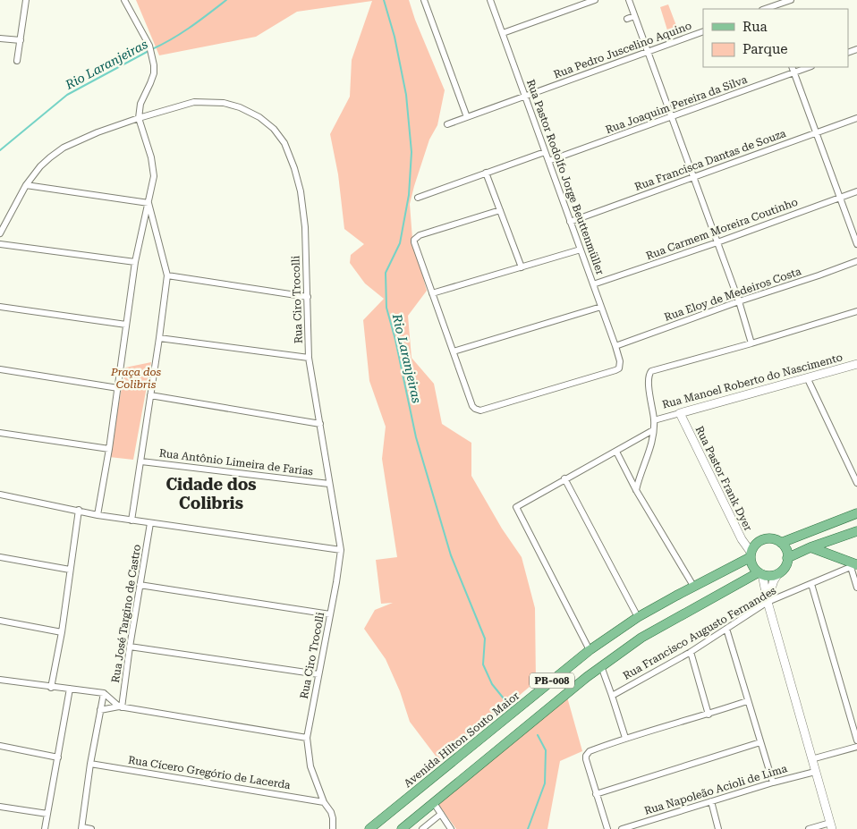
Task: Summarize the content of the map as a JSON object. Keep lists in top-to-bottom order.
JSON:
{
  "streets": {
    "main road": ["PB-008", "Avenida Hilton Souto Maior"],
    "street": [
      "Rua Pedro Juscelino Aquino",
      "Rua Joaquim Pereira da Silva",
      "Rua Francisca Dantas de Souza",
      "Rua Pastor Rodolfo Jorge Beuttenmüller",
      "Rua Carmem Moreira Coutinho",
      "Rua Eloy de Medeiros Costa",
      "Rua Ciro Trocolli",
      "Rua Manoel Roberto do Nascimento",
      "Rua Antônio Limeira de Farias",
      "Rua Pastor Frank Dyer",
      "Rua José Targino de Castro",
      "Rua Francisco Augusto Fernandes",
      "Rua Cícero Gregório de Lacerda",
      "Rua Napoleão Acioli de Lima"
    ]
  },
  "crossings": [
    ["Rua Pedro Juscelino Aquino", "Rua Pastor Rodolfo Jorge Beuttenmüller"],
    ["Rua Joaquim Pereira da Silva", "Rua Pastor Rodolfo Jorge Beuttenmüller"],
    ["Rua Francisca Dantas de Souza", "Rua Pastor Rodolfo Jorge Beuttenmüller"],
    ["Rua Pastor Rodolfo Jorge Beuttenmüller", "Rua Carmem Moreira Coutinho"],
    ["Rua Pastor Rodolfo Jorge Beuttenmüller", "Rua Eloy de Medeiros Costa"],
    ["Rua Ciro Trocolli", "Rua Antônio Limeira de Farias"],
    ["Rua Ciro Trocolli", "Rua Cícero Gregório de Lacerda"],
    ["Rua Manoel Roberto do Nascimento", "Rua Pastor Frank Dyer"],
    ["Rua Pastor Frank Dyer", "PB-008"],
    ["Rua Pastor Frank Dyer", "Avenida Hilton Souto Maior"],
    ["Rua José Targino de Castro", "Rua Cícero Gregório de Lacerda"],
    ["PB-008", "Avenida Hilton Souto Maior"]
  ],
  "districts": ["Cidade dos Colibris"],
  "water": ["Rio Laranjeiras"],
  "parks": ["Praça dos Colibris"],
  "legend": ["Rua", "Parque"]
}
